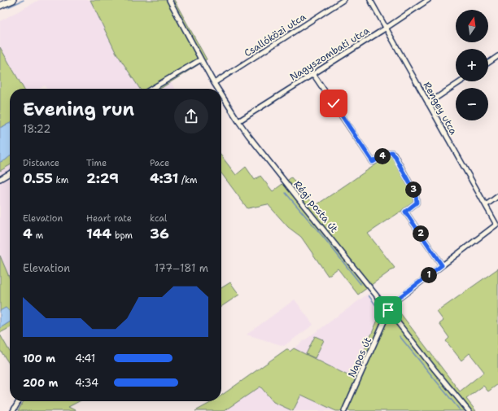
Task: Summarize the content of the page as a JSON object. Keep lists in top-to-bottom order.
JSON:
{
  "streets": {
    "street": [
      "Csallóközi utca",
      "Nagyszombati utca",
      "Rengey utca",
      "Régi posta út",
      "Napos út"
    ]
  },
  "crossings": [
    ["Csallóközi utca", "Régi posta út"],
    ["Nagyszombati utca", "Rengey utca"],
    ["Nagyszombati utca", "Régi posta út"],
    ["Rengey utca", "Napos út"],
    ["Régi posta út", "Napos út"]
  ],
  "north": "top",
  "page": {
    "map_buttons": ["+", "−"],
    "heading": ["Evening run", "18:22"],
    "stats": [
      ["Distance", "0.55 km"],
      ["Time", "2:29"],
      ["Pace", "4:31 /km"],
      ["Elevation", "4 m"],
      ["Heart rate", "144 bpm"],
      ["kcal", "36"]
    ],
    "pins": [
      "4",
      "3",
      "2",
      "1"
    ],
    "chart": ["Elevation", "177–181 m"],
    "list": [
      {
        "name": "100 m",
        "note": "4:41"
      },
      {
        "name": "200 m",
        "note": "4:34"
      }
    ]
  }
}
